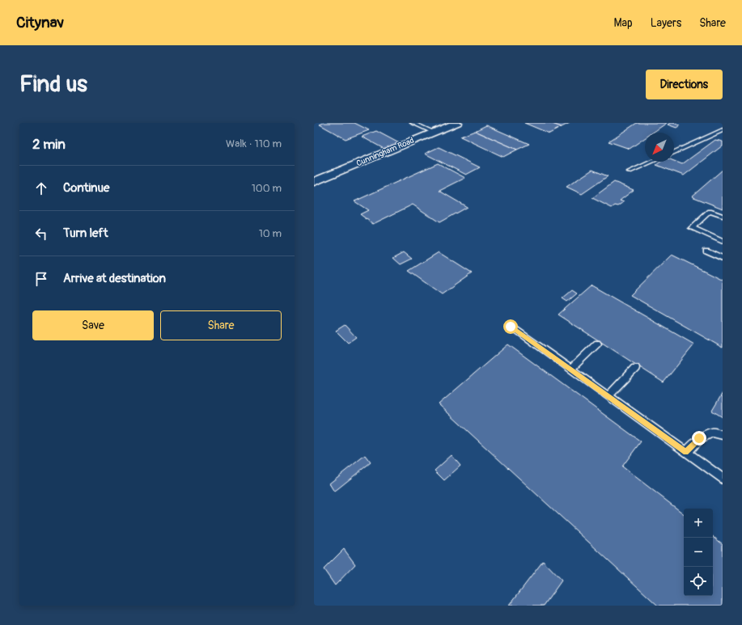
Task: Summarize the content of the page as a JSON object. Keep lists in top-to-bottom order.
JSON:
{
  "streets": {
    "street": ["Cunningham Road"]
  },
  "north": "bottom left",
  "page": {
    "header": "Citynav",
    "nav": ["Map", "Layers", "Share"],
    "buttons": [
      "Directions",
      ["Save", "Share"]
    ],
    "title": "Find us",
    "heading": ["2 min", "Walk · 110 m"],
    "list": [
      ["Continue", "100 m"],
      ["Turn left", "10 m"],
      "Arrive at destination"
    ],
    "map_buttons": ["+", "−"]
  }
}
